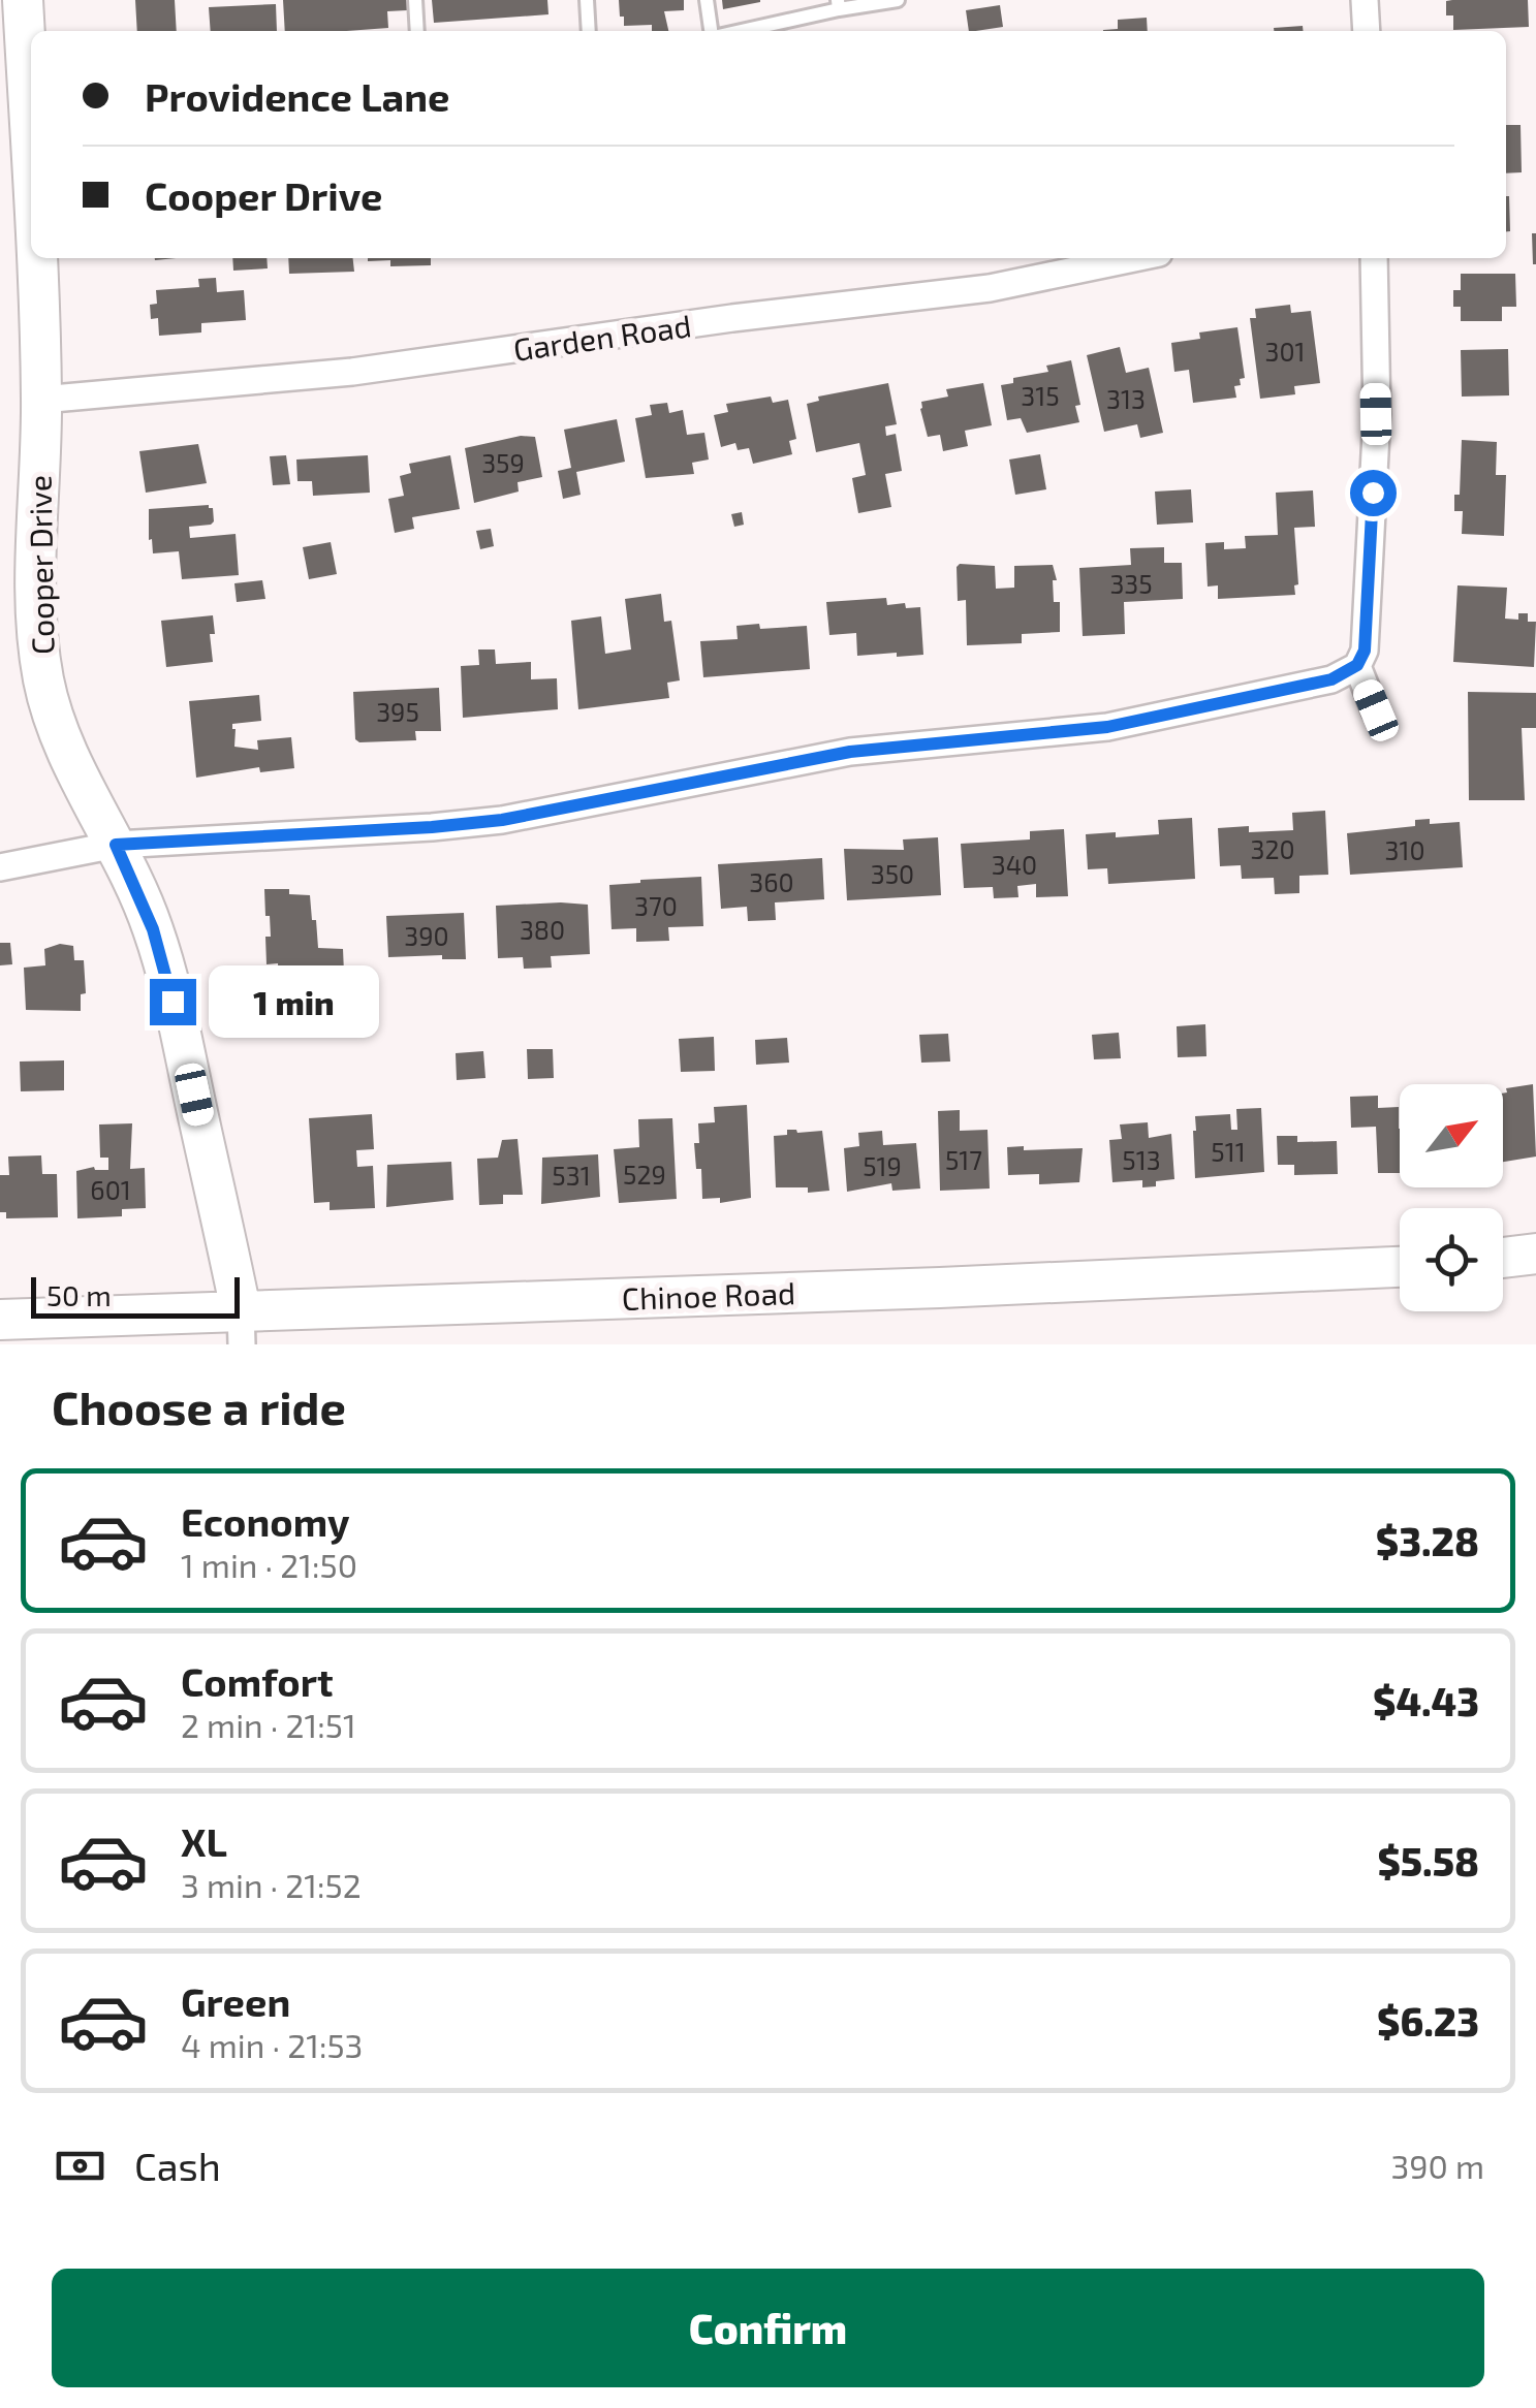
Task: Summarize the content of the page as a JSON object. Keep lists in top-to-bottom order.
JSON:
{
  "streets": {
    "street": ["Garden Road", "Cooper Drive", "Chinoe Road"]
  },
  "crossings": [
    ["Garden Road", "Cooper Drive"],
    ["Cooper Drive", "Chinoe Road"]
  ],
  "house_numbers": [
    "301",
    "315",
    "313",
    "359",
    "335",
    "395",
    "320",
    "310",
    "340",
    "350",
    "360",
    "370",
    "380",
    "390",
    "511",
    "517",
    "513",
    "519",
    "529",
    "531",
    "601"
  ],
  "scale_bar": "50 m",
  "north": "top right",
  "page": {
    "banner": ["Providence Lane", "Cooper Drive"],
    "bubble": "1 min",
    "scale": "50 m",
    "heading": "Choose a ride",
    "list": [
      {
        "name": "Economy",
        "note": "1 min · 21:50",
        "value": "$3.28"
      },
      {
        "name": "Comfort",
        "note": "2 min · 21:51",
        "value": "$4.43"
      },
      {
        "name": "XL",
        "note": "3 min · 21:52",
        "value": "$5.58"
      },
      {
        "name": "Green",
        "note": "4 min · 21:53",
        "value": "$6.23"
      }
    ],
    "pay": ["Cash", "390 m"],
    "buttons": "Confirm"
  }
}
